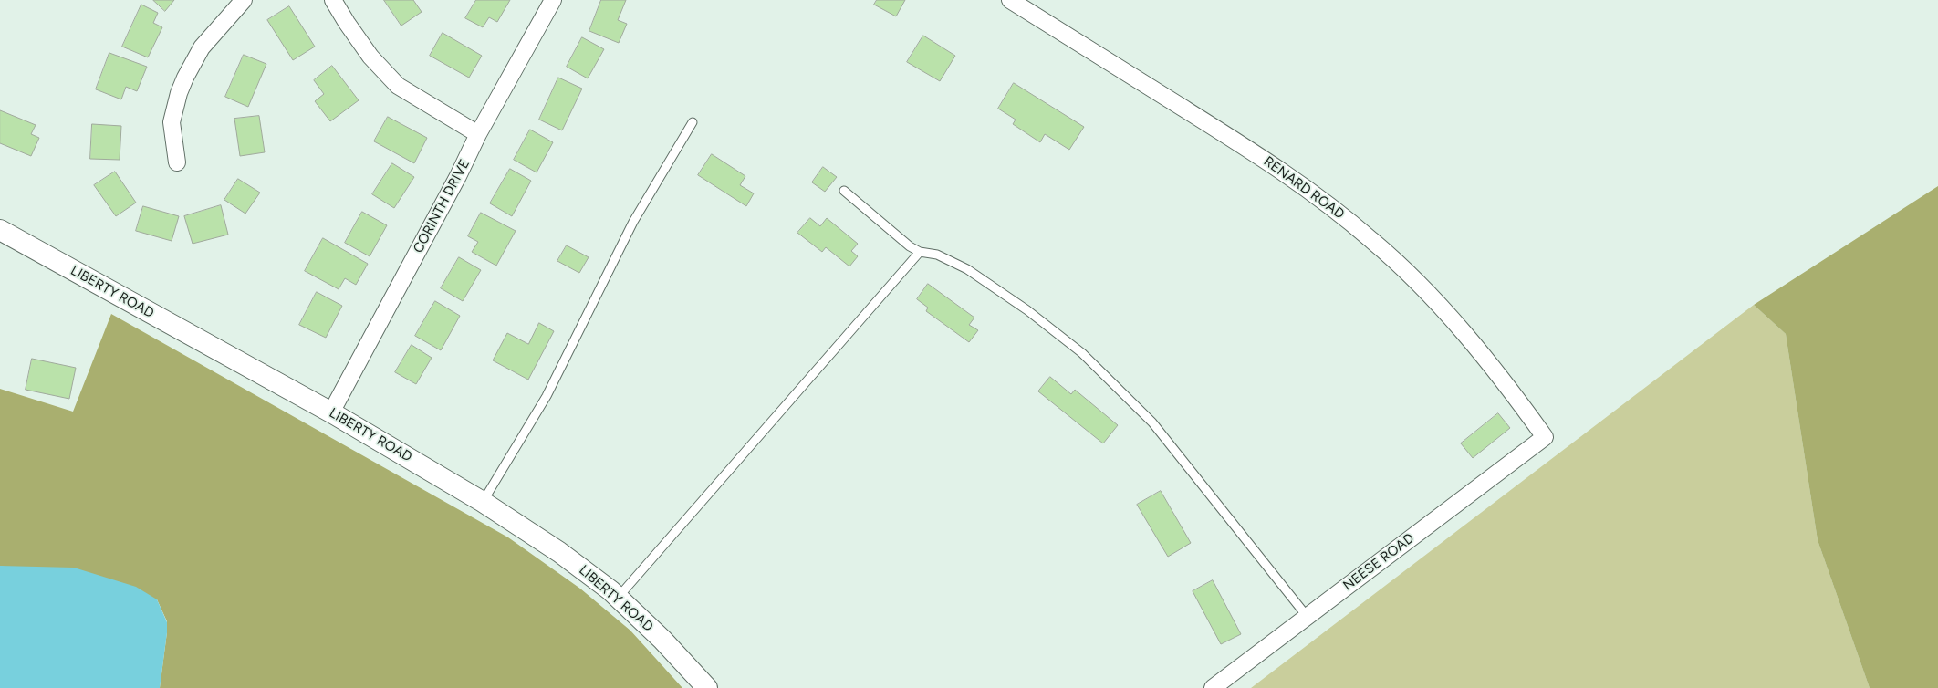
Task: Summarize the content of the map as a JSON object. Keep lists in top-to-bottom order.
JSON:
{
  "streets": {
    "street": [
      "RENARD ROAD",
      "CORINTH DRIVE",
      "LIBERTY ROAD",
      "NEESE ROAD"
    ]
  },
  "crossings": [
    ["RENARD ROAD", "NEESE ROAD"],
    ["CORINTH DRIVE", "LIBERTY ROAD"]
  ]
}
